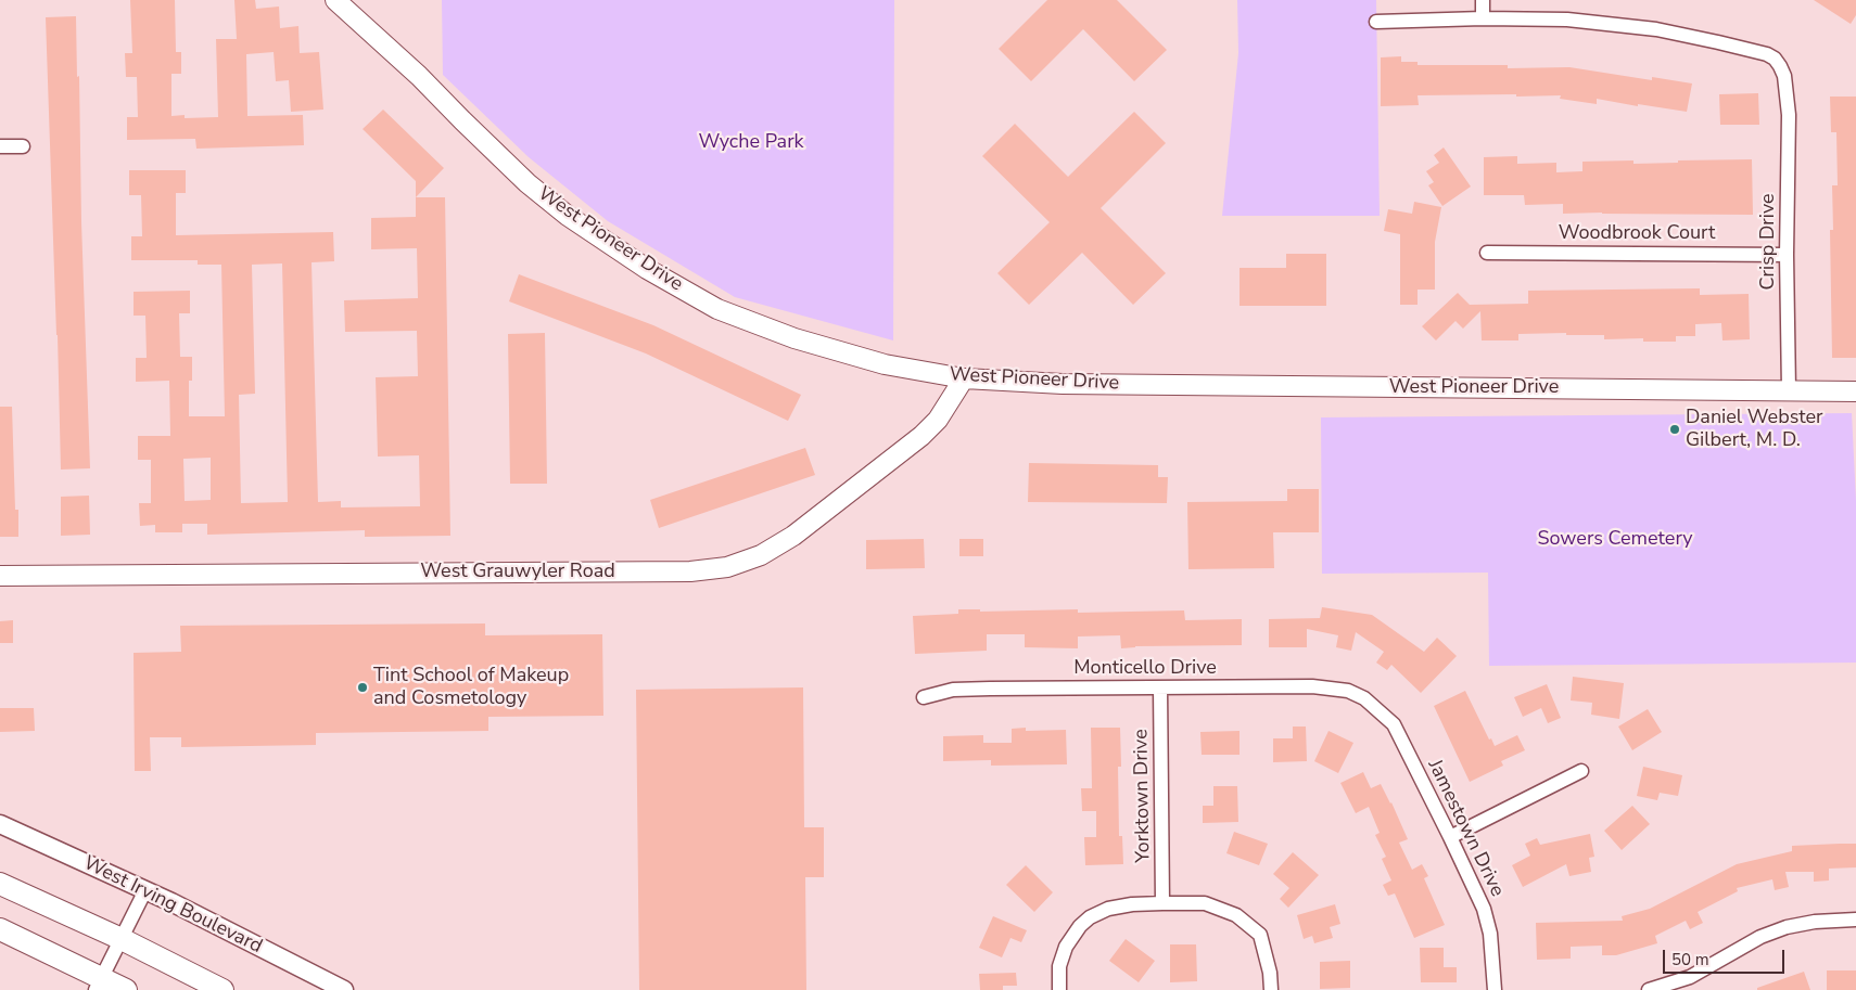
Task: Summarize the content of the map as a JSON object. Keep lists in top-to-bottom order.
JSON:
{
  "streets": {
    "main road": ["West Pioneer Drive", "West Grauwyler Road"],
    "street": [
      "Woodbrook Court",
      "Crisp Drive",
      "Monticello Drive",
      "Yorktown Drive",
      "Jamestown Drive",
      "West Irving Boulevard"
    ]
  },
  "crossings": [
    ["Woodbrook Court", "Crisp Drive"],
    ["West Pioneer Drive", "Crisp Drive"],
    ["West Pioneer Drive", "West Grauwyler Road"],
    ["Monticello Drive", "Yorktown Drive"],
    ["Monticello Drive", "Jamestown Drive"]
  ],
  "parks": ["Wyche Park", "Sowers Cemetery"],
  "places": ["Daniel Webster Gilbert, M. D.", "Tint School of Makeup and Cosmetology"],
  "scale_bar": "50 m"
}
